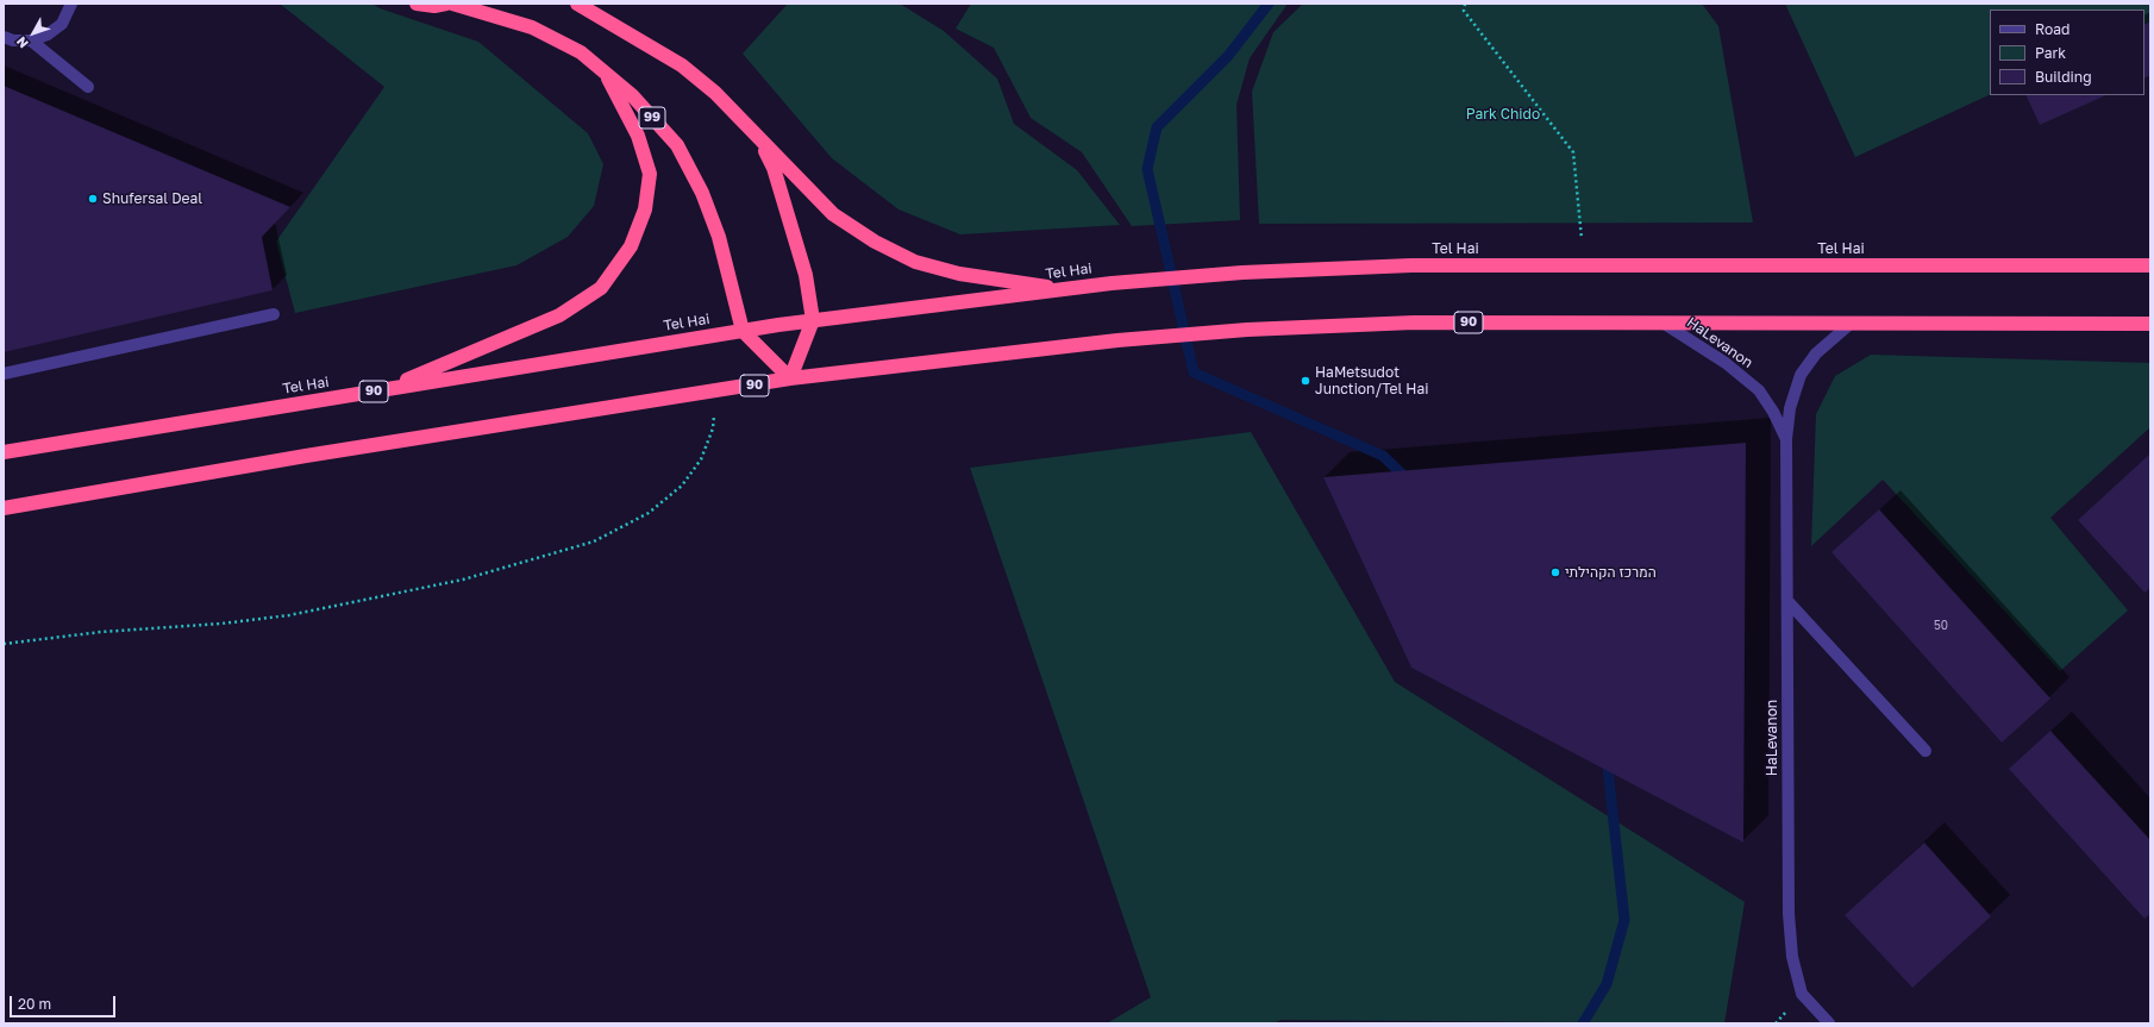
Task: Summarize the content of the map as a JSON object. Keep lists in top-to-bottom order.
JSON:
{
  "streets": {
    "highway": ["99", "Tel Hai", "90"],
    "street": ["HaLevanon"]
  },
  "crossings": [
    ["99", "Tel Hai"],
    ["90", "HaLevanon"]
  ],
  "parks": ["Park Chido"],
  "places": ["Shufersal Deal", "HaMetsudot Junction/Tel Hai", "המרכז הקהילתי"],
  "house_numbers": ["50"],
  "legend": ["Road", "Park", "Building"],
  "scale_bar": "20 m",
  "north": "bottom left"
}
